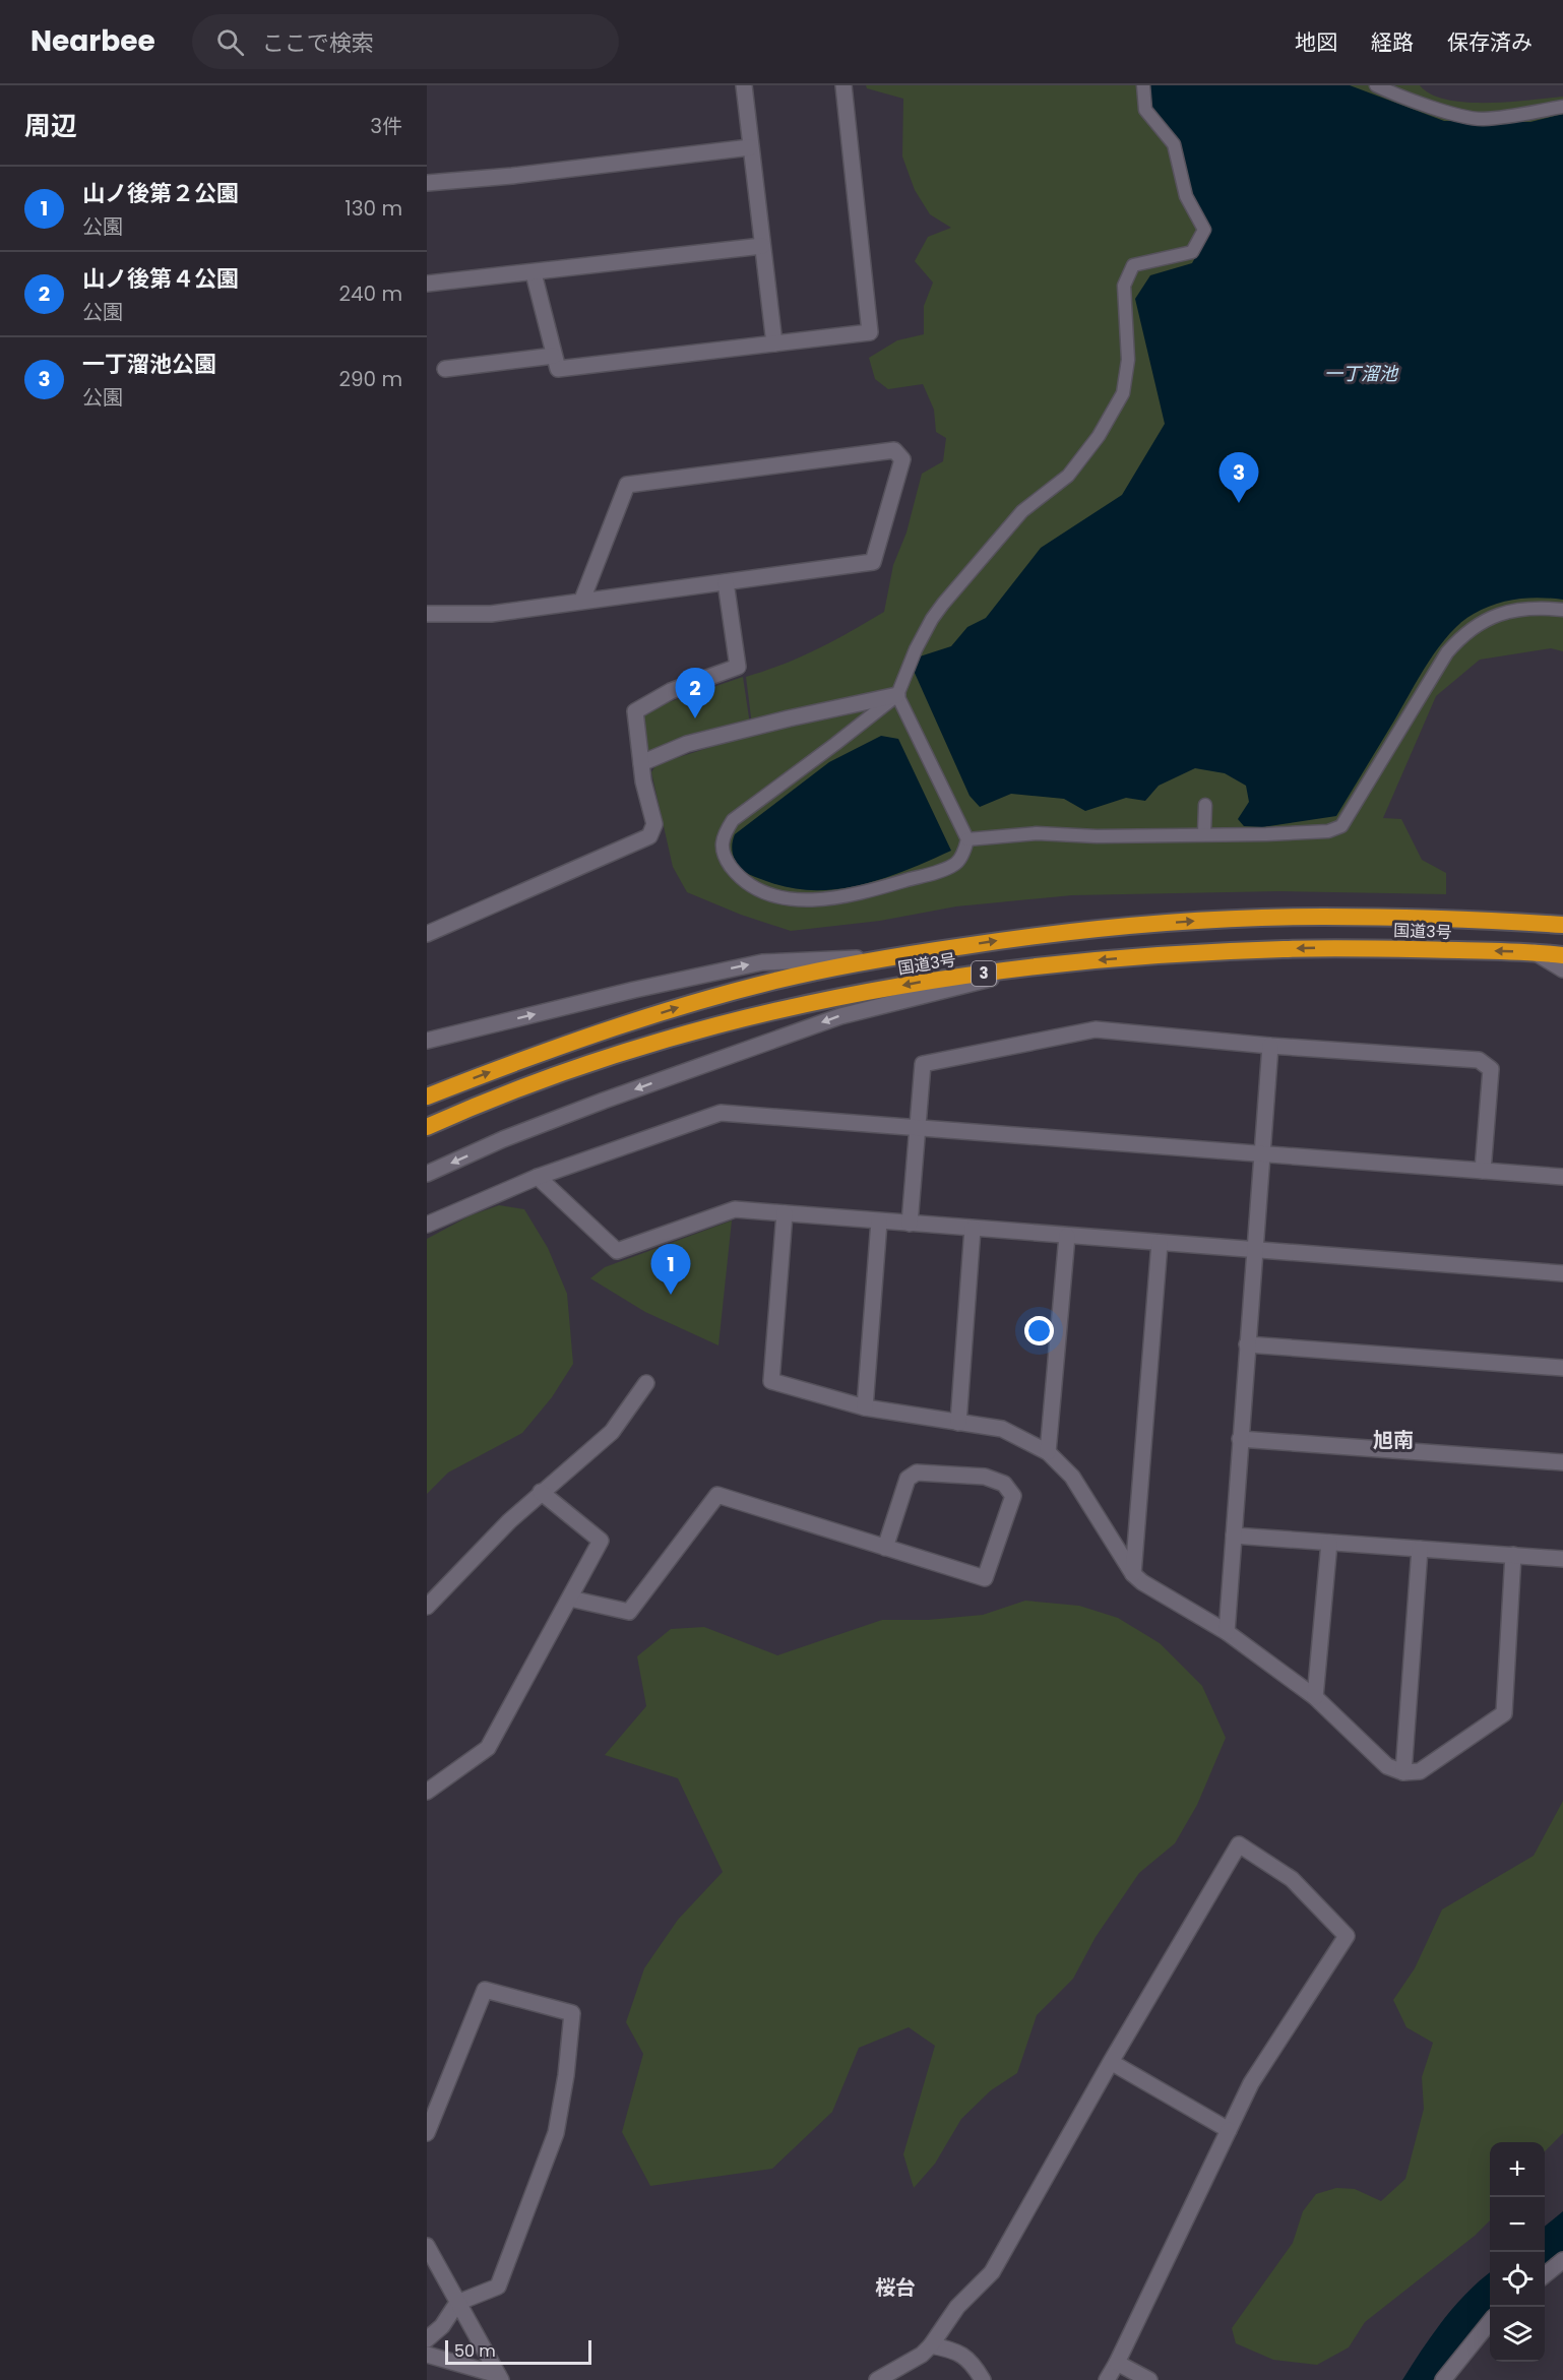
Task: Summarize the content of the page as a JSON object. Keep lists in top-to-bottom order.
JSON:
{
  "streets": {
    "highway": ["国道3号", "3"]
  },
  "districts": ["旭南", "桜台"],
  "water": ["一丁溜池"],
  "scale_bar": "50 m",
  "page": {
    "header": "Nearbee",
    "search": "ここで検索",
    "nav": ["地図", "経路", "保存済み"],
    "heading": ["周辺", "3件"],
    "list": [
      {
        "mark": "1",
        "name": "山ノ後第２公園",
        "note": "公園",
        "value": "130 m"
      },
      {
        "mark": "2",
        "name": "山ノ後第４公園",
        "note": "公園",
        "value": "240 m"
      },
      {
        "mark": "3",
        "name": "一丁溜池公園",
        "note": "公園",
        "value": "290 m"
      }
    ],
    "pins": ["3", "2", "1"],
    "map_buttons": ["+", "−"],
    "scale": "50 m"
  }
}
